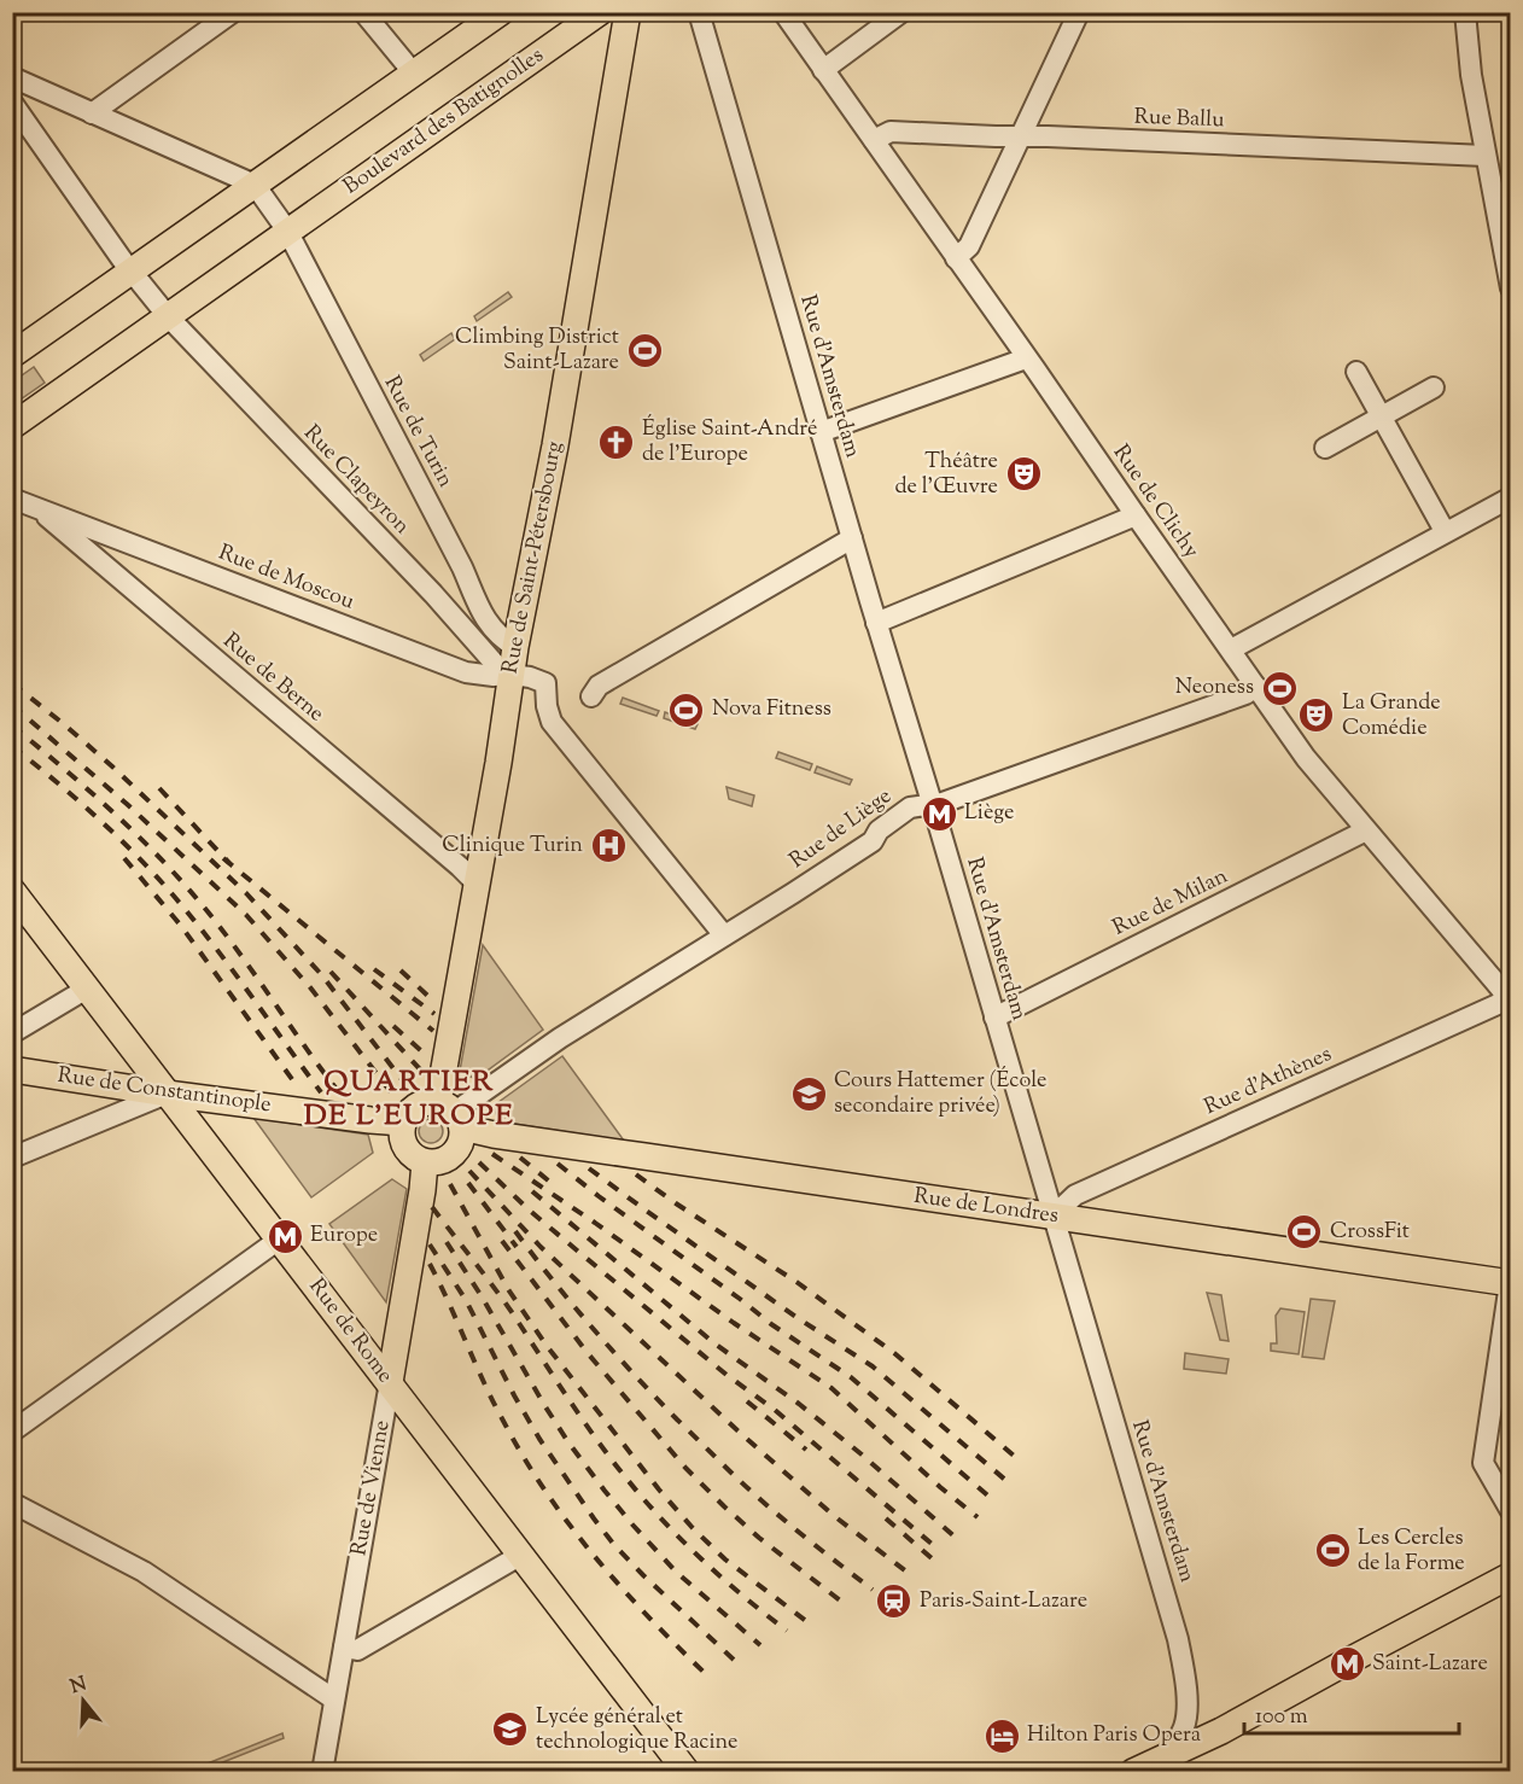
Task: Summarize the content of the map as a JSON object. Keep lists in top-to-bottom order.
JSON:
{
  "streets": {
    "main road": [
      "Boulevard des Batignolles",
      "Rue de Saint-Pétersbourg",
      "Rue de Constantinople",
      "Rue de Londres",
      "Rue de Rome",
      "Rue de Vienne"
    ],
    "street": [
      "Rue Ballu",
      "Rue d'Amsterdam",
      "Rue de Turin",
      "Rue Clapeyron",
      "Rue de Clichy",
      "Rue de Moscou",
      "Rue de Berne",
      "Rue de Liège",
      "Rue de Milan",
      "Rue d'Athènes"
    ]
  },
  "crossings": [
    ["Rue Ballu", "Rue de Clichy"],
    ["Boulevard des Batignolles", "Rue de Turin"],
    ["Boulevard des Batignolles", "Rue Clapeyron"],
    ["Rue d'Amsterdam", "Rue de Liège"],
    ["Rue d'Amsterdam", "Rue de Milan"],
    ["Rue d'Amsterdam", "Rue d'Athènes"],
    ["Rue d'Amsterdam", "Rue de Londres"],
    ["Rue de Turin", "Rue de Saint-Pétersbourg"],
    ["Rue Clapeyron", "Rue de Saint-Pétersbourg"],
    ["Rue Clapeyron", "Rue de Moscou"],
    ["Rue de Clichy", "Rue de Liège"],
    ["Rue de Clichy", "Rue de Milan"],
    ["Rue de Clichy", "Rue d'Athènes"],
    ["Rue de Saint-Pétersbourg", "Rue de Moscou"],
    ["Rue de Saint-Pétersbourg", "Rue de Berne"],
    ["Rue de Saint-Pétersbourg", "Rue de Liège"],
    ["Rue de Saint-Pétersbourg", "Rue de Constantinople"],
    ["Rue de Saint-Pétersbourg", "Rue de Londres"],
    ["Rue de Saint-Pétersbourg", "Rue de Vienne"],
    ["Rue de Moscou", "Rue de Berne"],
    ["Rue de Moscou", "Rue de Liège"],
    ["Rue de Liège", "Rue de Constantinople"],
    ["Rue de Liège", "Rue de Londres"],
    ["Rue de Liège", "Rue de Vienne"],
    ["Rue d'Athènes", "Rue de Londres"],
    ["Rue de Constantinople", "Rue de Londres"],
    ["Rue de Constantinople", "Rue de Rome"],
    ["Rue de Constantinople", "Rue de Vienne"],
    ["Rue de Londres", "Rue de Vienne"],
    ["Rue de Rome", "Rue de Vienne"]
  ],
  "districts": ["QUARTIER DE L'EUROPE"],
  "places": {
    "sports": [
      "Climbing District Saint-Lazare",
      "Neoness",
      "Nova Fitness",
      "CrossFit",
      "Les Cercles de la Forme"
    ],
    "church": ["Église Saint-André de l'Europe"],
    "theatre": ["Théâtre de l'Œuvre", "La Grande Comédie"],
    "metro station": ["Liège", "Europe", "Saint-Lazare"],
    "hospital": ["Clinique Turin"],
    "school or university": ["Cours Hattemer (École secondaire privée)", "Lycée général et technologique Racine"],
    "station": ["Paris-Saint-Lazare"],
    "hotel": ["Hilton Paris Opera"]
  },
  "scale_bar": "100 m",
  "north": "top"
}
